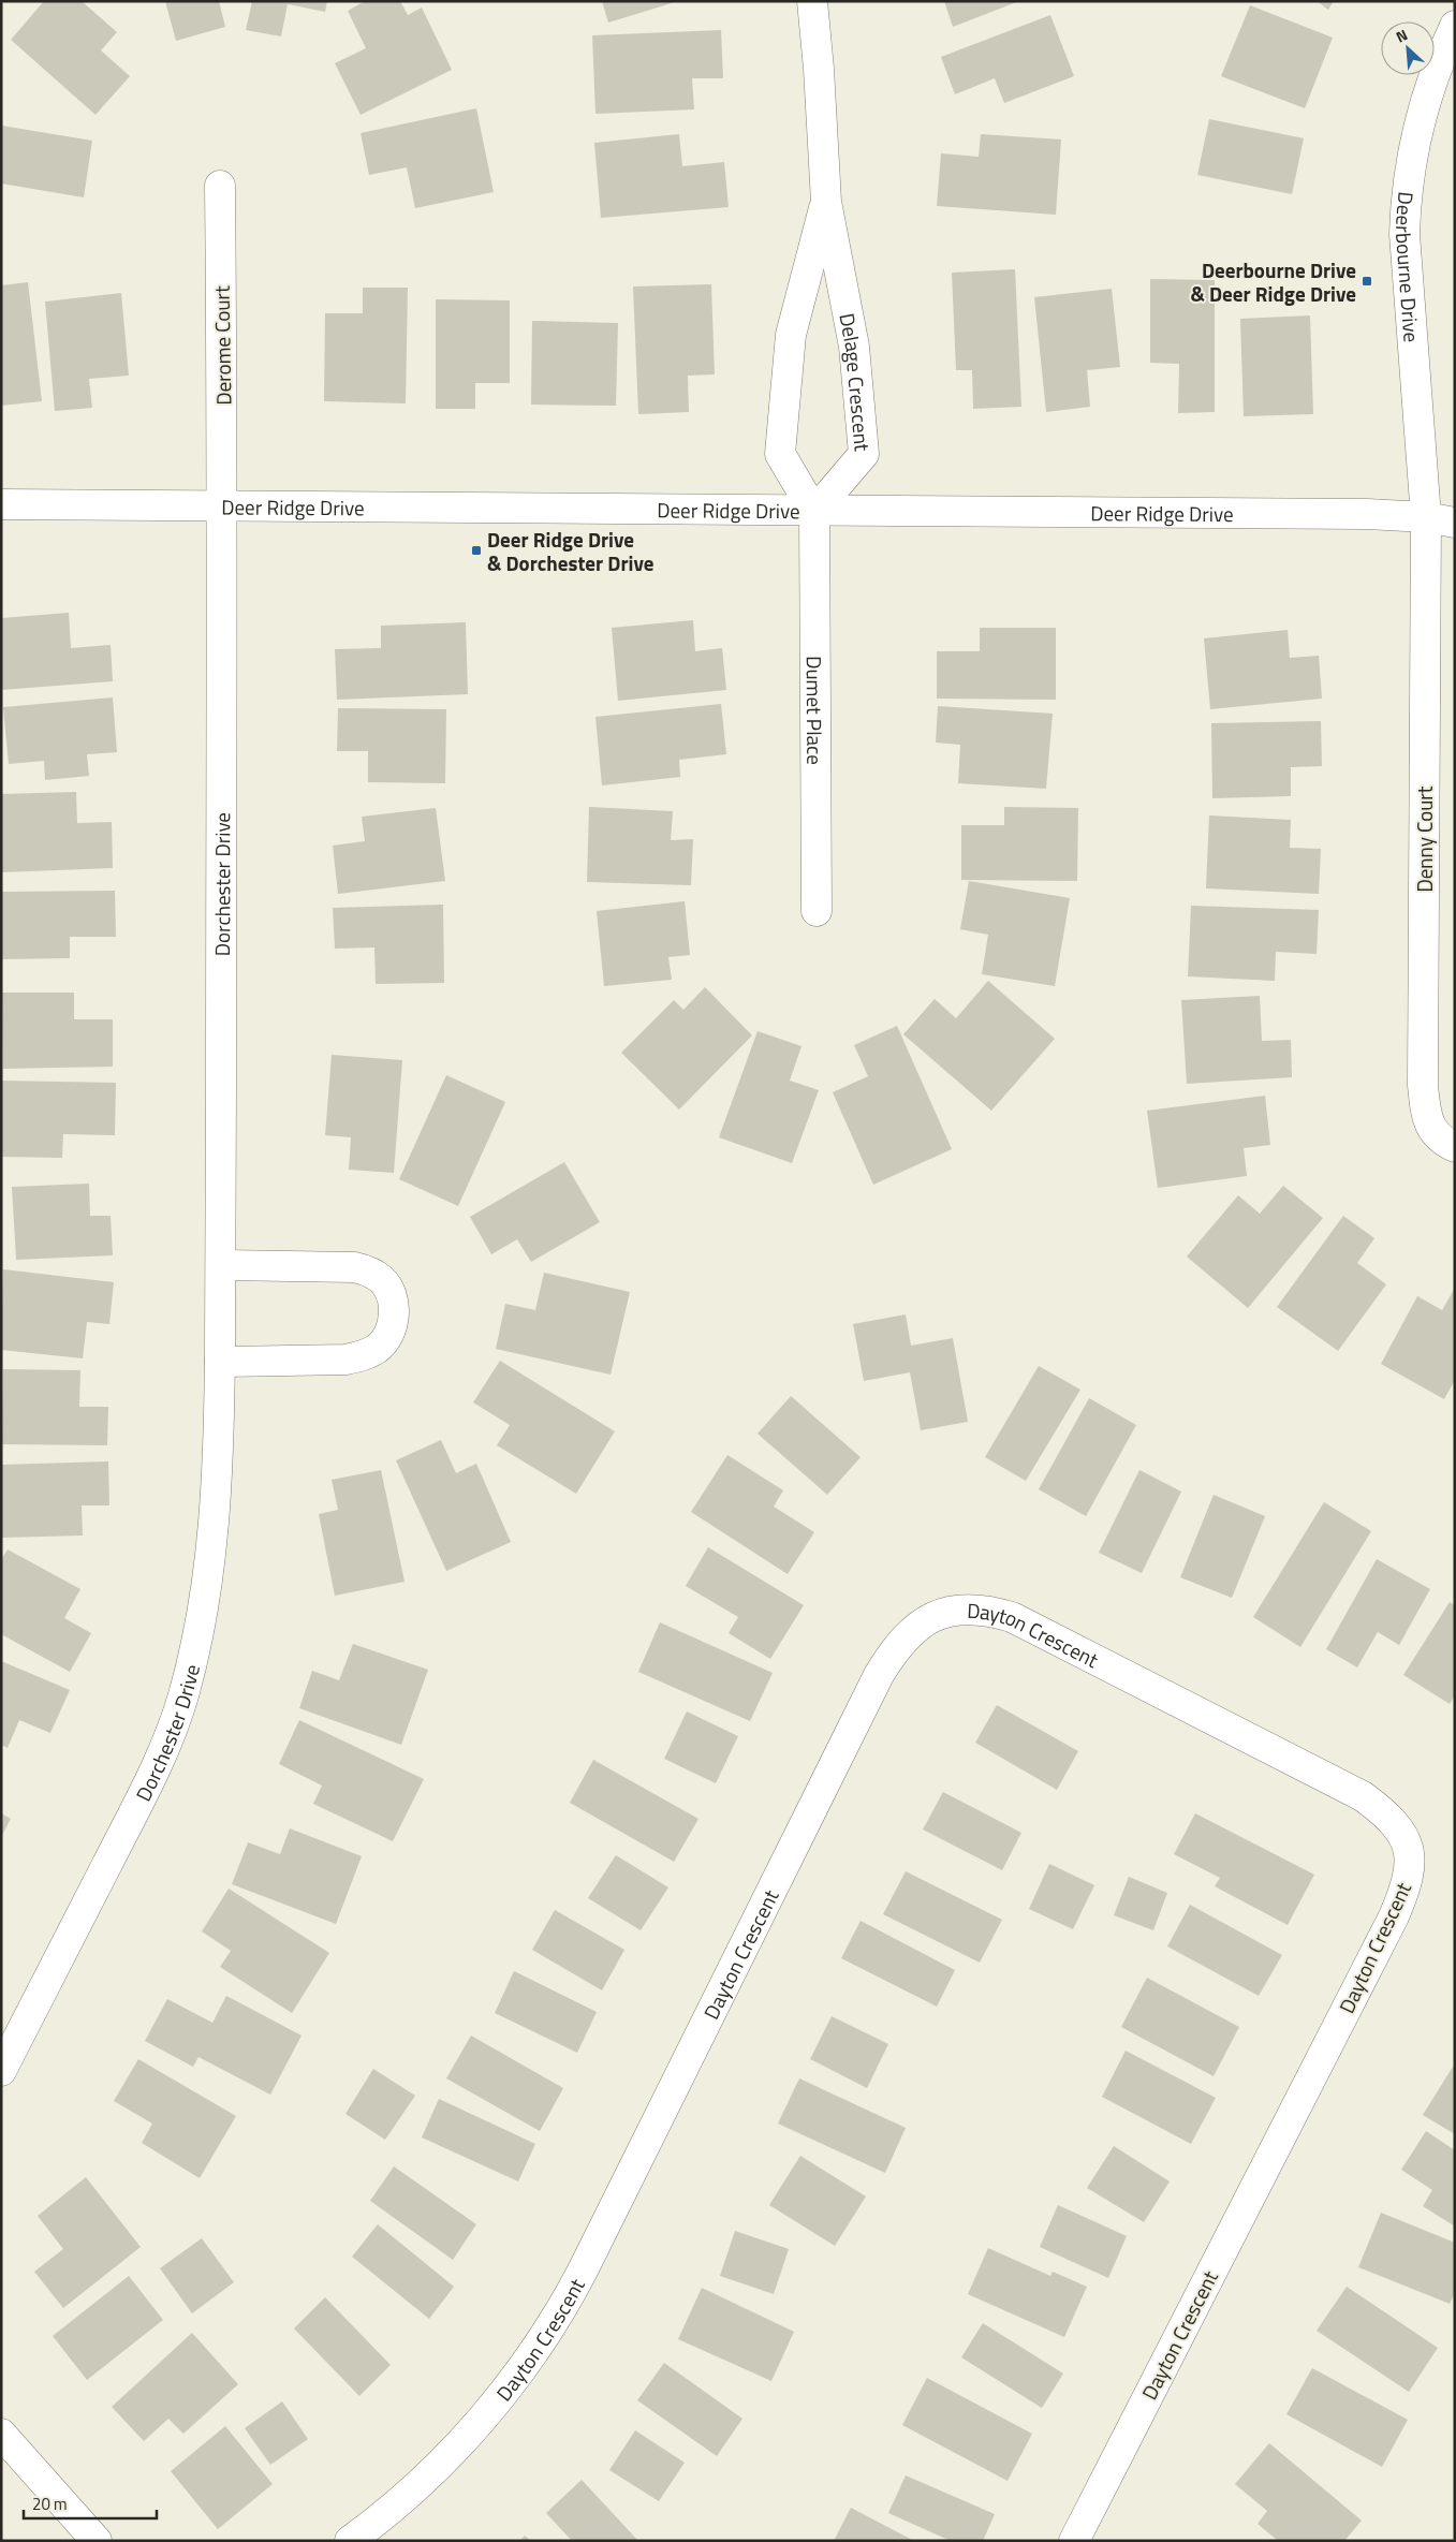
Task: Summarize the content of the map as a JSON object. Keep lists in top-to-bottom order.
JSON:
{
  "streets": {
    "street": [
      "Deerbourne Drive",
      "Derome Court",
      "Delage Crescent",
      "Deer Ridge Drive",
      "Dumet Place",
      "Denny Court",
      "Dorchester Drive",
      "Dayton Crescent"
    ]
  },
  "crossings": [
    ["Deerbourne Drive", "Deer Ridge Drive"],
    ["Deerbourne Drive", "Denny Court"],
    ["Derome Court", "Deer Ridge Drive"],
    ["Derome Court", "Dorchester Drive"],
    ["Delage Crescent", "Deer Ridge Drive"],
    ["Delage Crescent", "Dumet Place"],
    ["Deer Ridge Drive", "Dumet Place"],
    ["Deer Ridge Drive", "Denny Court"],
    ["Deer Ridge Drive", "Dorchester Drive"]
  ],
  "places": {
    "transit": ["Deerbourne Drive & Deer Ridge Drive", "Deer Ridge Drive & Dorchester Drive"]
  },
  "scale_bar": "20 m",
  "north": "top left"
}
